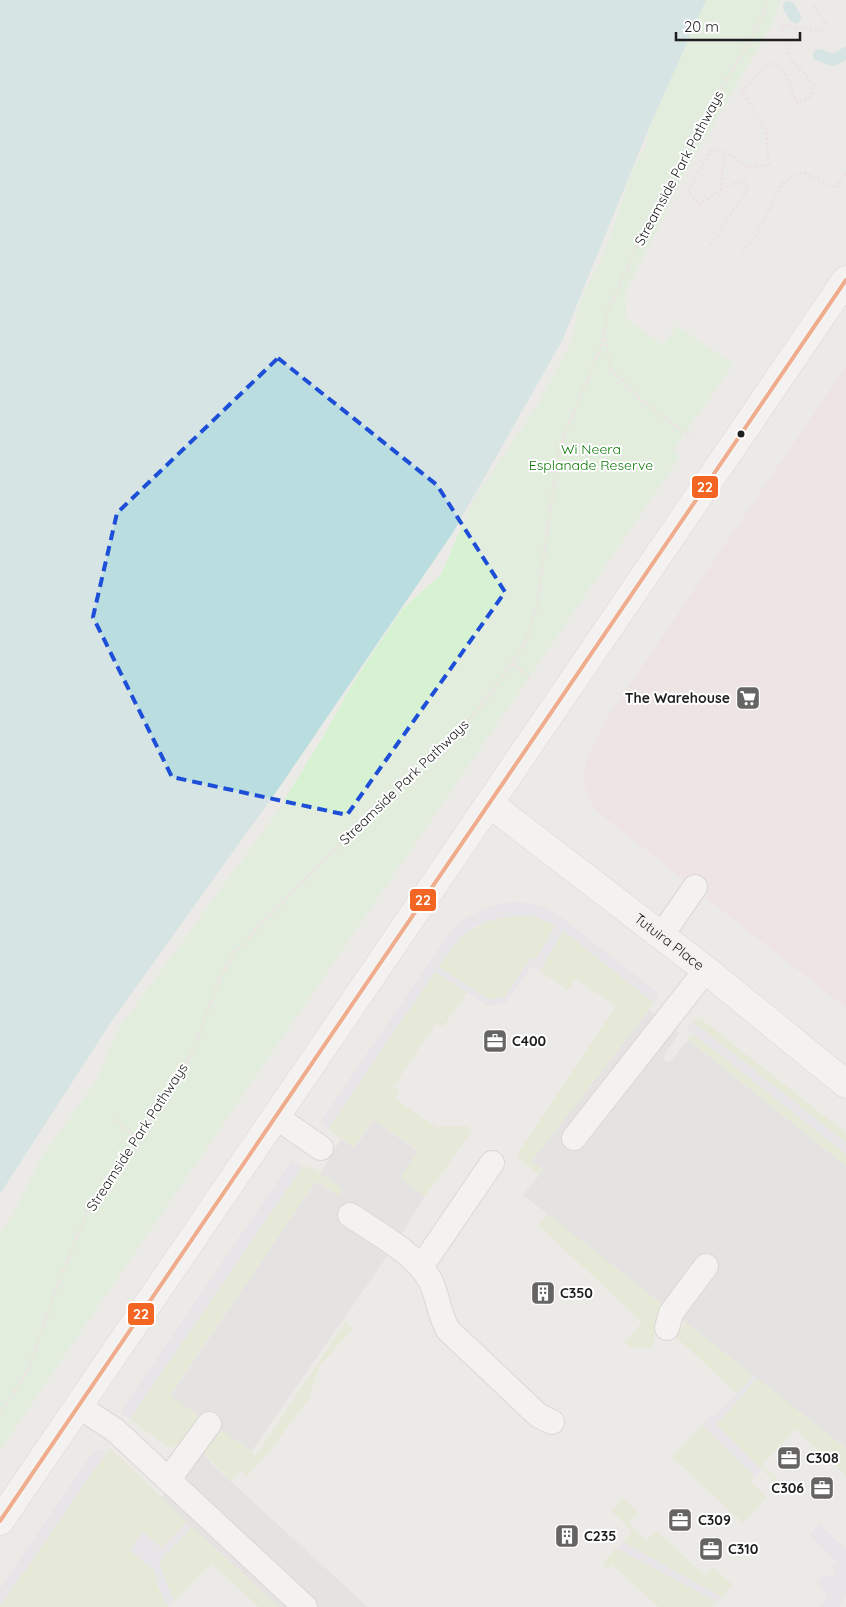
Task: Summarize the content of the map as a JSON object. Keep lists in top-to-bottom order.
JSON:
{
  "streets": {
    "street": ["Tutuira Place"],
    "path": ["Streamside Park Pathways"]
  },
  "parks": ["Wi Neera Esplanade Reserve"],
  "places": {
    "supermarket": ["The Warehouse"],
    "office": [
      "C400",
      "C308",
      "C306",
      "C309",
      "C310"
    ],
    "building": ["C350", "C235"]
  },
  "lines": ["transit line 22"],
  "scale_bar": "20 m"
}
